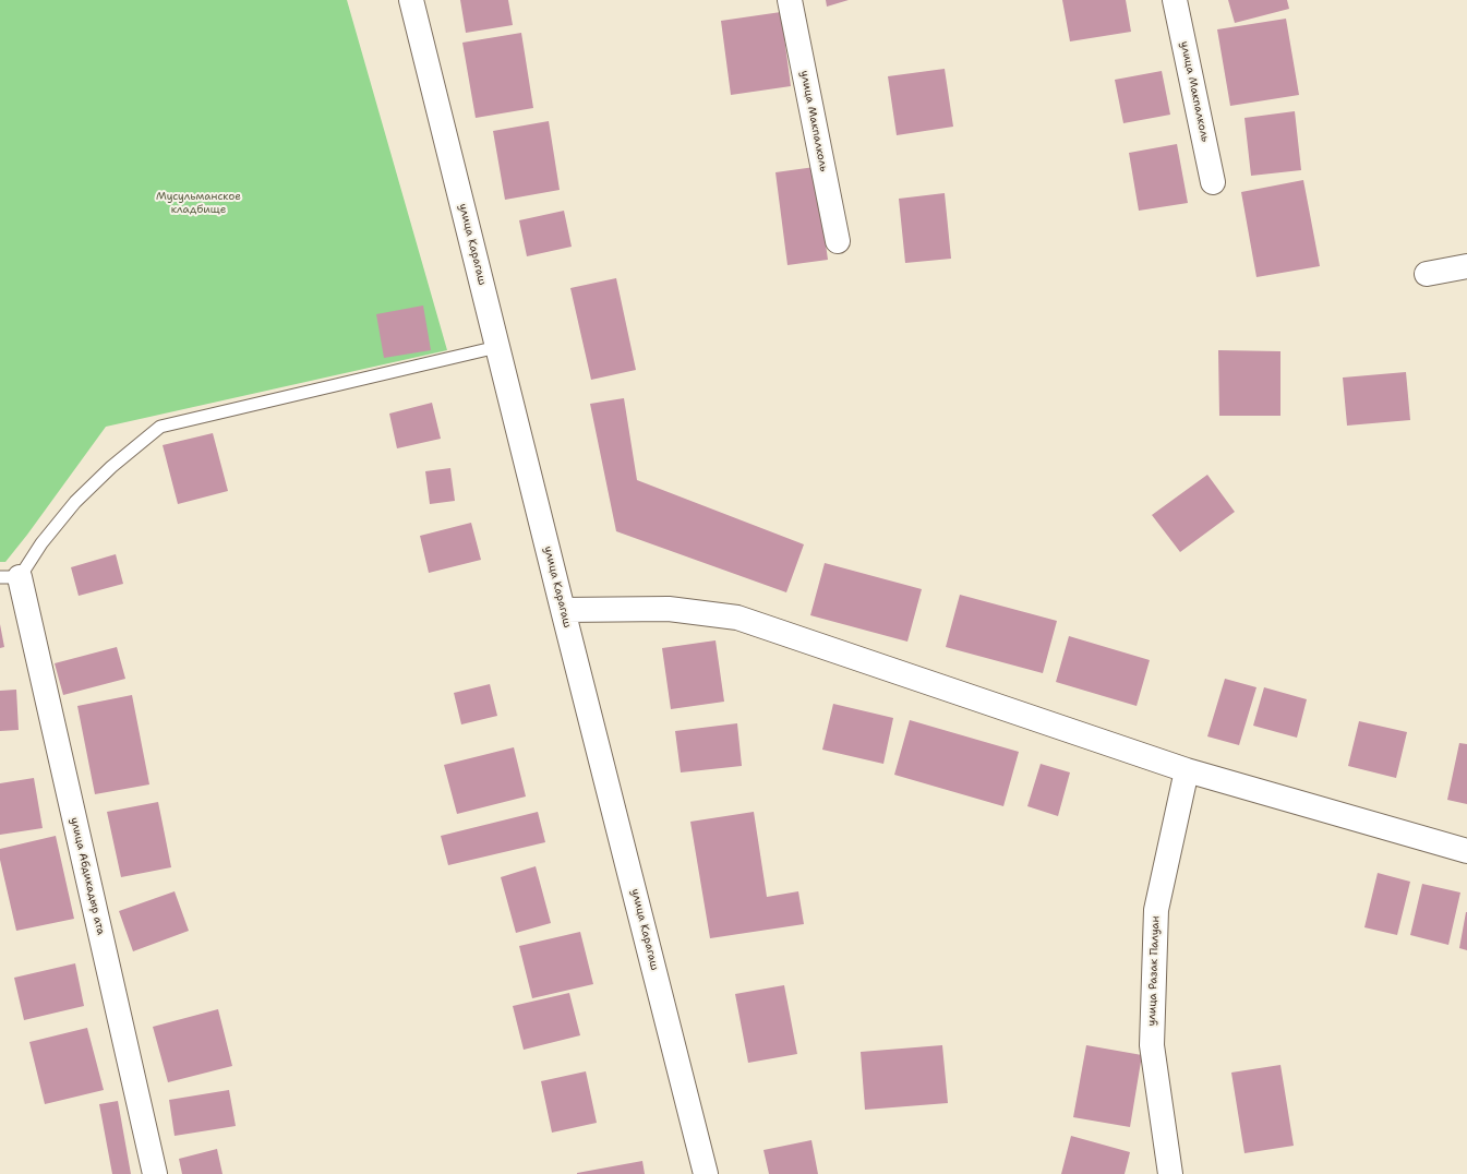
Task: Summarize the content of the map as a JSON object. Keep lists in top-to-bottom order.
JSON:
{
  "streets": {
    "street": [
      "улица Макпалколь",
      "улица Карагаш",
      "улица Абдикадыр ата",
      "улица Разак Палуан"
    ]
  },
  "parks": ["Мусульманское кладбище"]
}
